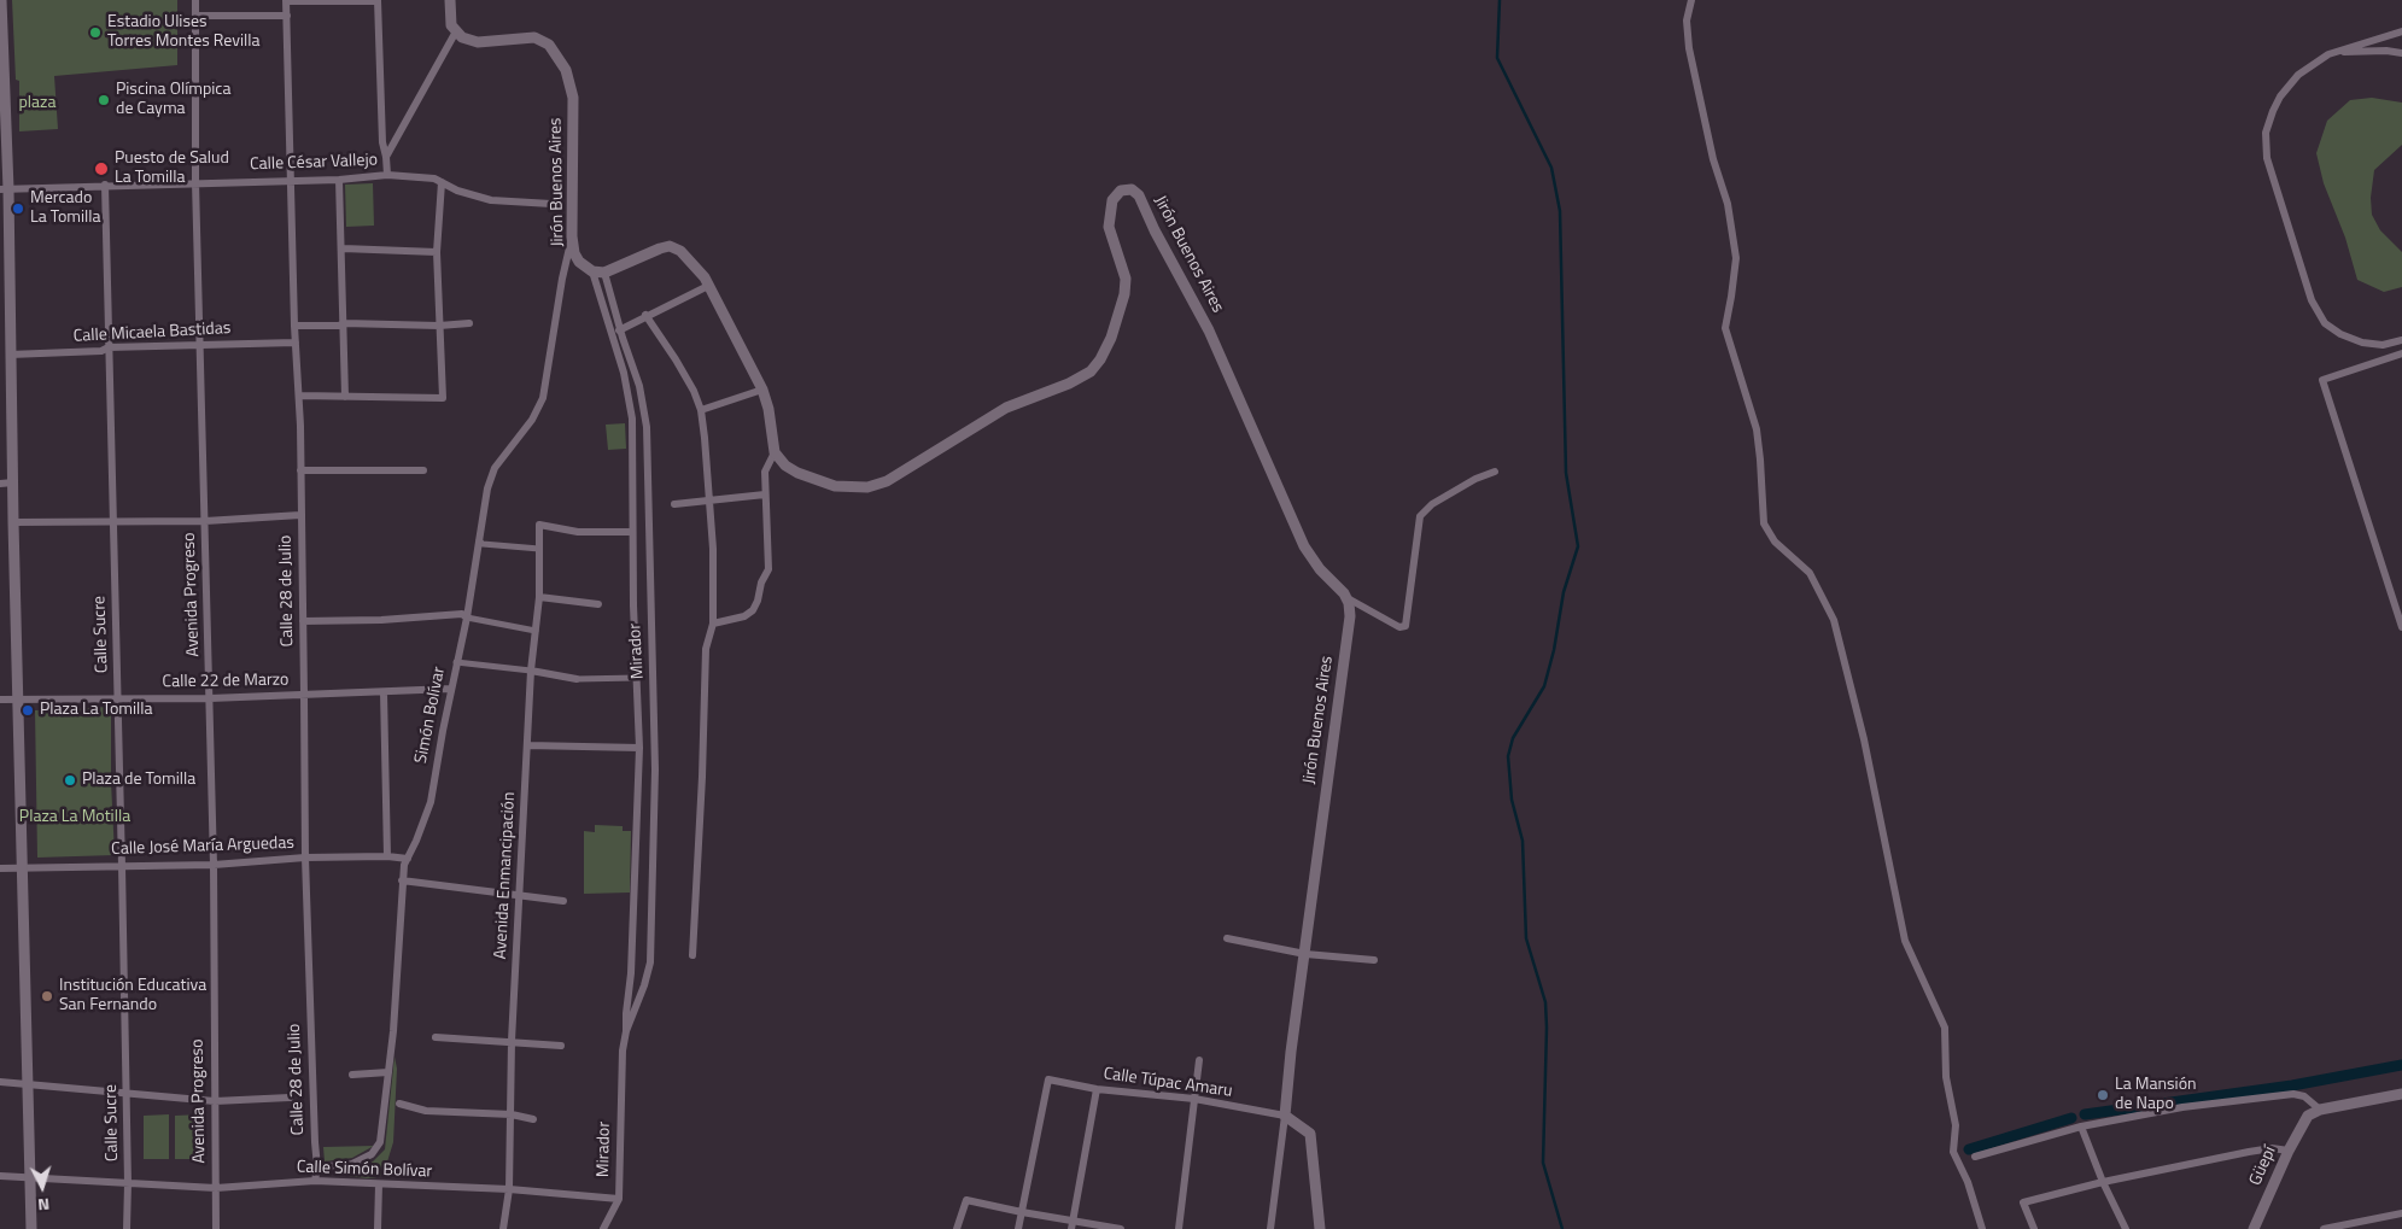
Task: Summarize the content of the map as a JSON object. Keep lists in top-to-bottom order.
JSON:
{
  "streets": {
    "street": [
      "Calle César Vallejo",
      "Jirón Buenos Aires",
      "Calle Micaela Bastidas",
      "Calle 28 de Julio",
      "Avenida Progreso",
      "Calle Sucre",
      "Mirador",
      "Calle 22 de Marzo",
      "Simón Bolívar",
      "Calle José María Arguedas",
      "Avenida Enmancipación",
      "Calle Túpac Amaru",
      "Güepí",
      "Calle Simón Bolívar"
    ]
  },
  "crossings": [
    ["Calle César Vallejo", "Calle 28 de Julio"],
    ["Calle César Vallejo", "Avenida Progreso"],
    ["Calle César Vallejo", "Calle Sucre"],
    ["Jirón Buenos Aires", "Mirador"],
    ["Jirón Buenos Aires", "Simón Bolívar"],
    ["Jirón Buenos Aires", "Calle Túpac Amaru"],
    ["Calle Micaela Bastidas", "Calle 28 de Julio"],
    ["Calle Micaela Bastidas", "Avenida Progreso"],
    ["Calle Micaela Bastidas", "Calle Sucre"],
    ["Calle 28 de Julio", "Calle 22 de Marzo"],
    ["Calle 28 de Julio", "Simón Bolívar"],
    ["Calle 28 de Julio", "Calle José María Arguedas"],
    ["Calle 28 de Julio", "Calle Simón Bolívar"],
    ["Avenida Progreso", "Calle 22 de Marzo"],
    ["Avenida Progreso", "Calle José María Arguedas"],
    ["Avenida Progreso", "Calle Simón Bolívar"],
    ["Calle Sucre", "Calle 22 de Marzo"],
    ["Calle Sucre", "Calle José María Arguedas"],
    ["Calle Sucre", "Calle Simón Bolívar"],
    ["Mirador", "Avenida Enmancipación"],
    ["Mirador", "Calle Simón Bolívar"],
    ["Calle 22 de Marzo", "Simón Bolívar"],
    ["Simón Bolívar", "Calle José María Arguedas"],
    ["Avenida Enmancipación", "Calle Simón Bolívar"]
  ],
  "parks": ["plaza", "Plaza La Motilla"],
  "places": [
    "Estadio Ulises Torres Montes Revilla",
    "Piscina Olímpica de Cayma",
    "Puesto de Salud La Tomilla",
    "Mercado La Tomilla",
    "Plaza La Tomilla",
    "Plaza de Tomilla",
    "Institución Educativa San Fernando",
    "La Mansión de Napo"
  ],
  "north": "bottom"
}
